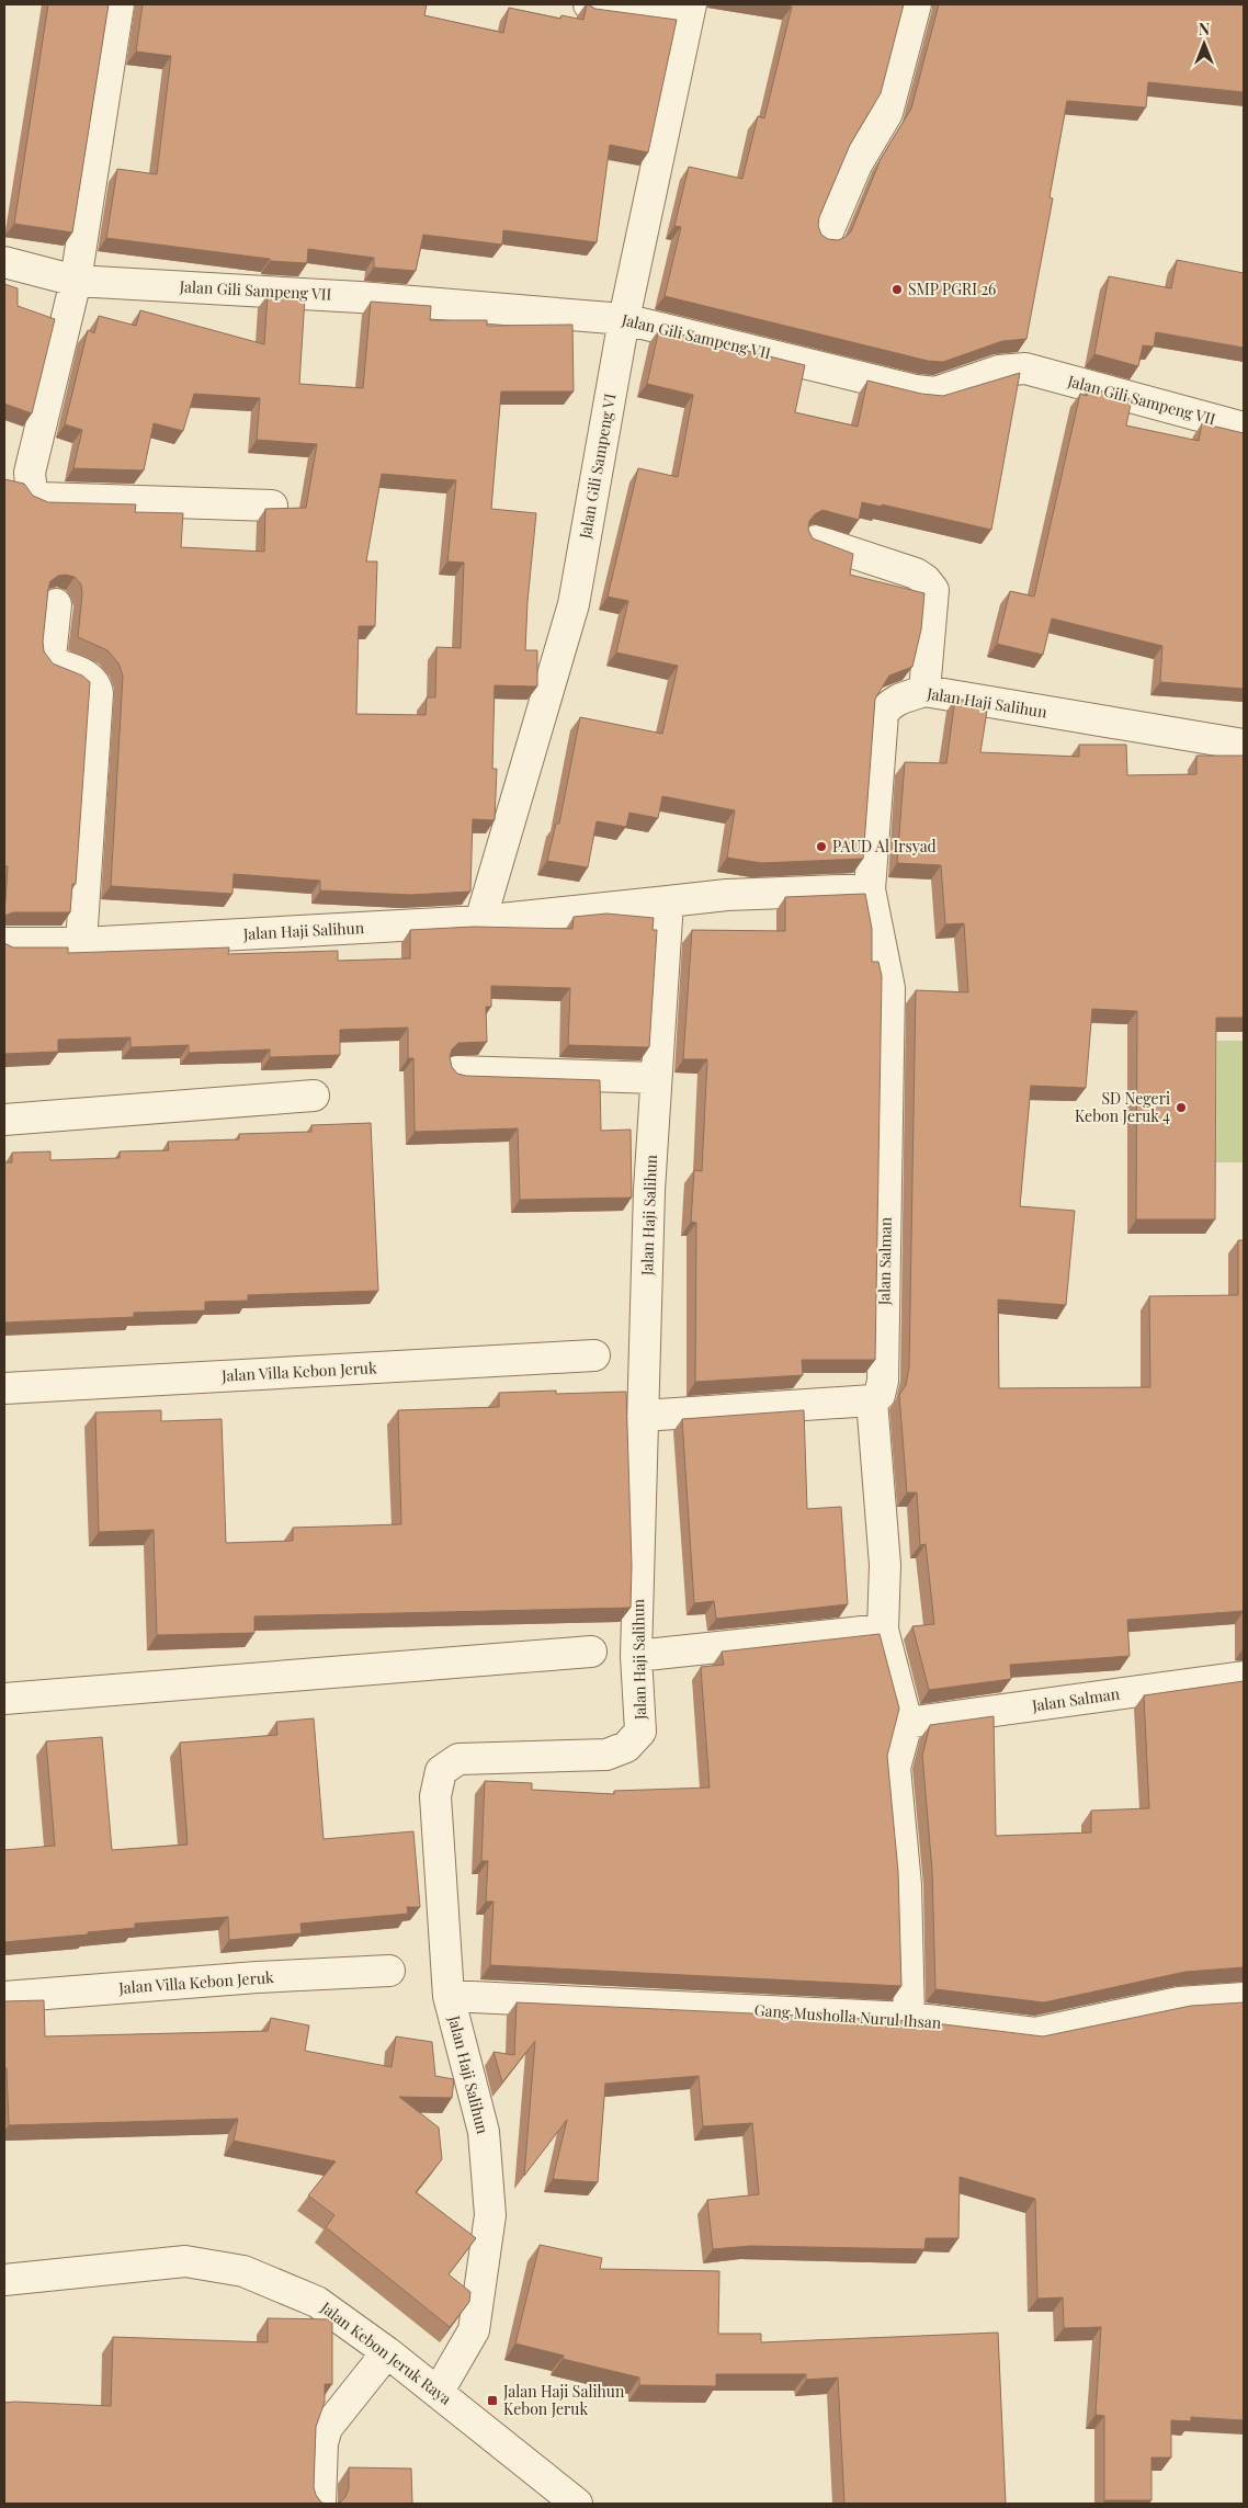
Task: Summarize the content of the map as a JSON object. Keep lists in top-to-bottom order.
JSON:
{
  "streets": {
    "street": [
      "Jalan Gili Sampeng VII",
      "Jalan Gili Sampeng VI",
      "Jalan Haji Salihun",
      "Jalan Salman",
      "Jalan Villa Kebon Jeruk",
      "Gang Musholla Nurul Ihsan",
      "Jalan Kebon Jeruk Raya"
    ]
  },
  "crossings": [
    ["Jalan Gili Sampeng VII", "Jalan Gili Sampeng VI"],
    ["Jalan Gili Sampeng VI", "Jalan Haji Salihun"],
    ["Jalan Haji Salihun", "Jalan Salman"],
    ["Jalan Haji Salihun", "Gang Musholla Nurul Ihsan"],
    ["Jalan Haji Salihun", "Jalan Kebon Jeruk Raya"]
  ],
  "places": {
    "other": ["SMP PGRI 26", "PAUD Al Irsyad", "SD Negeri Kebon Jeruk 4"],
    "transit": ["Jalan Haji Salihun Kebon Jeruk"]
  },
  "north": "top"
}
